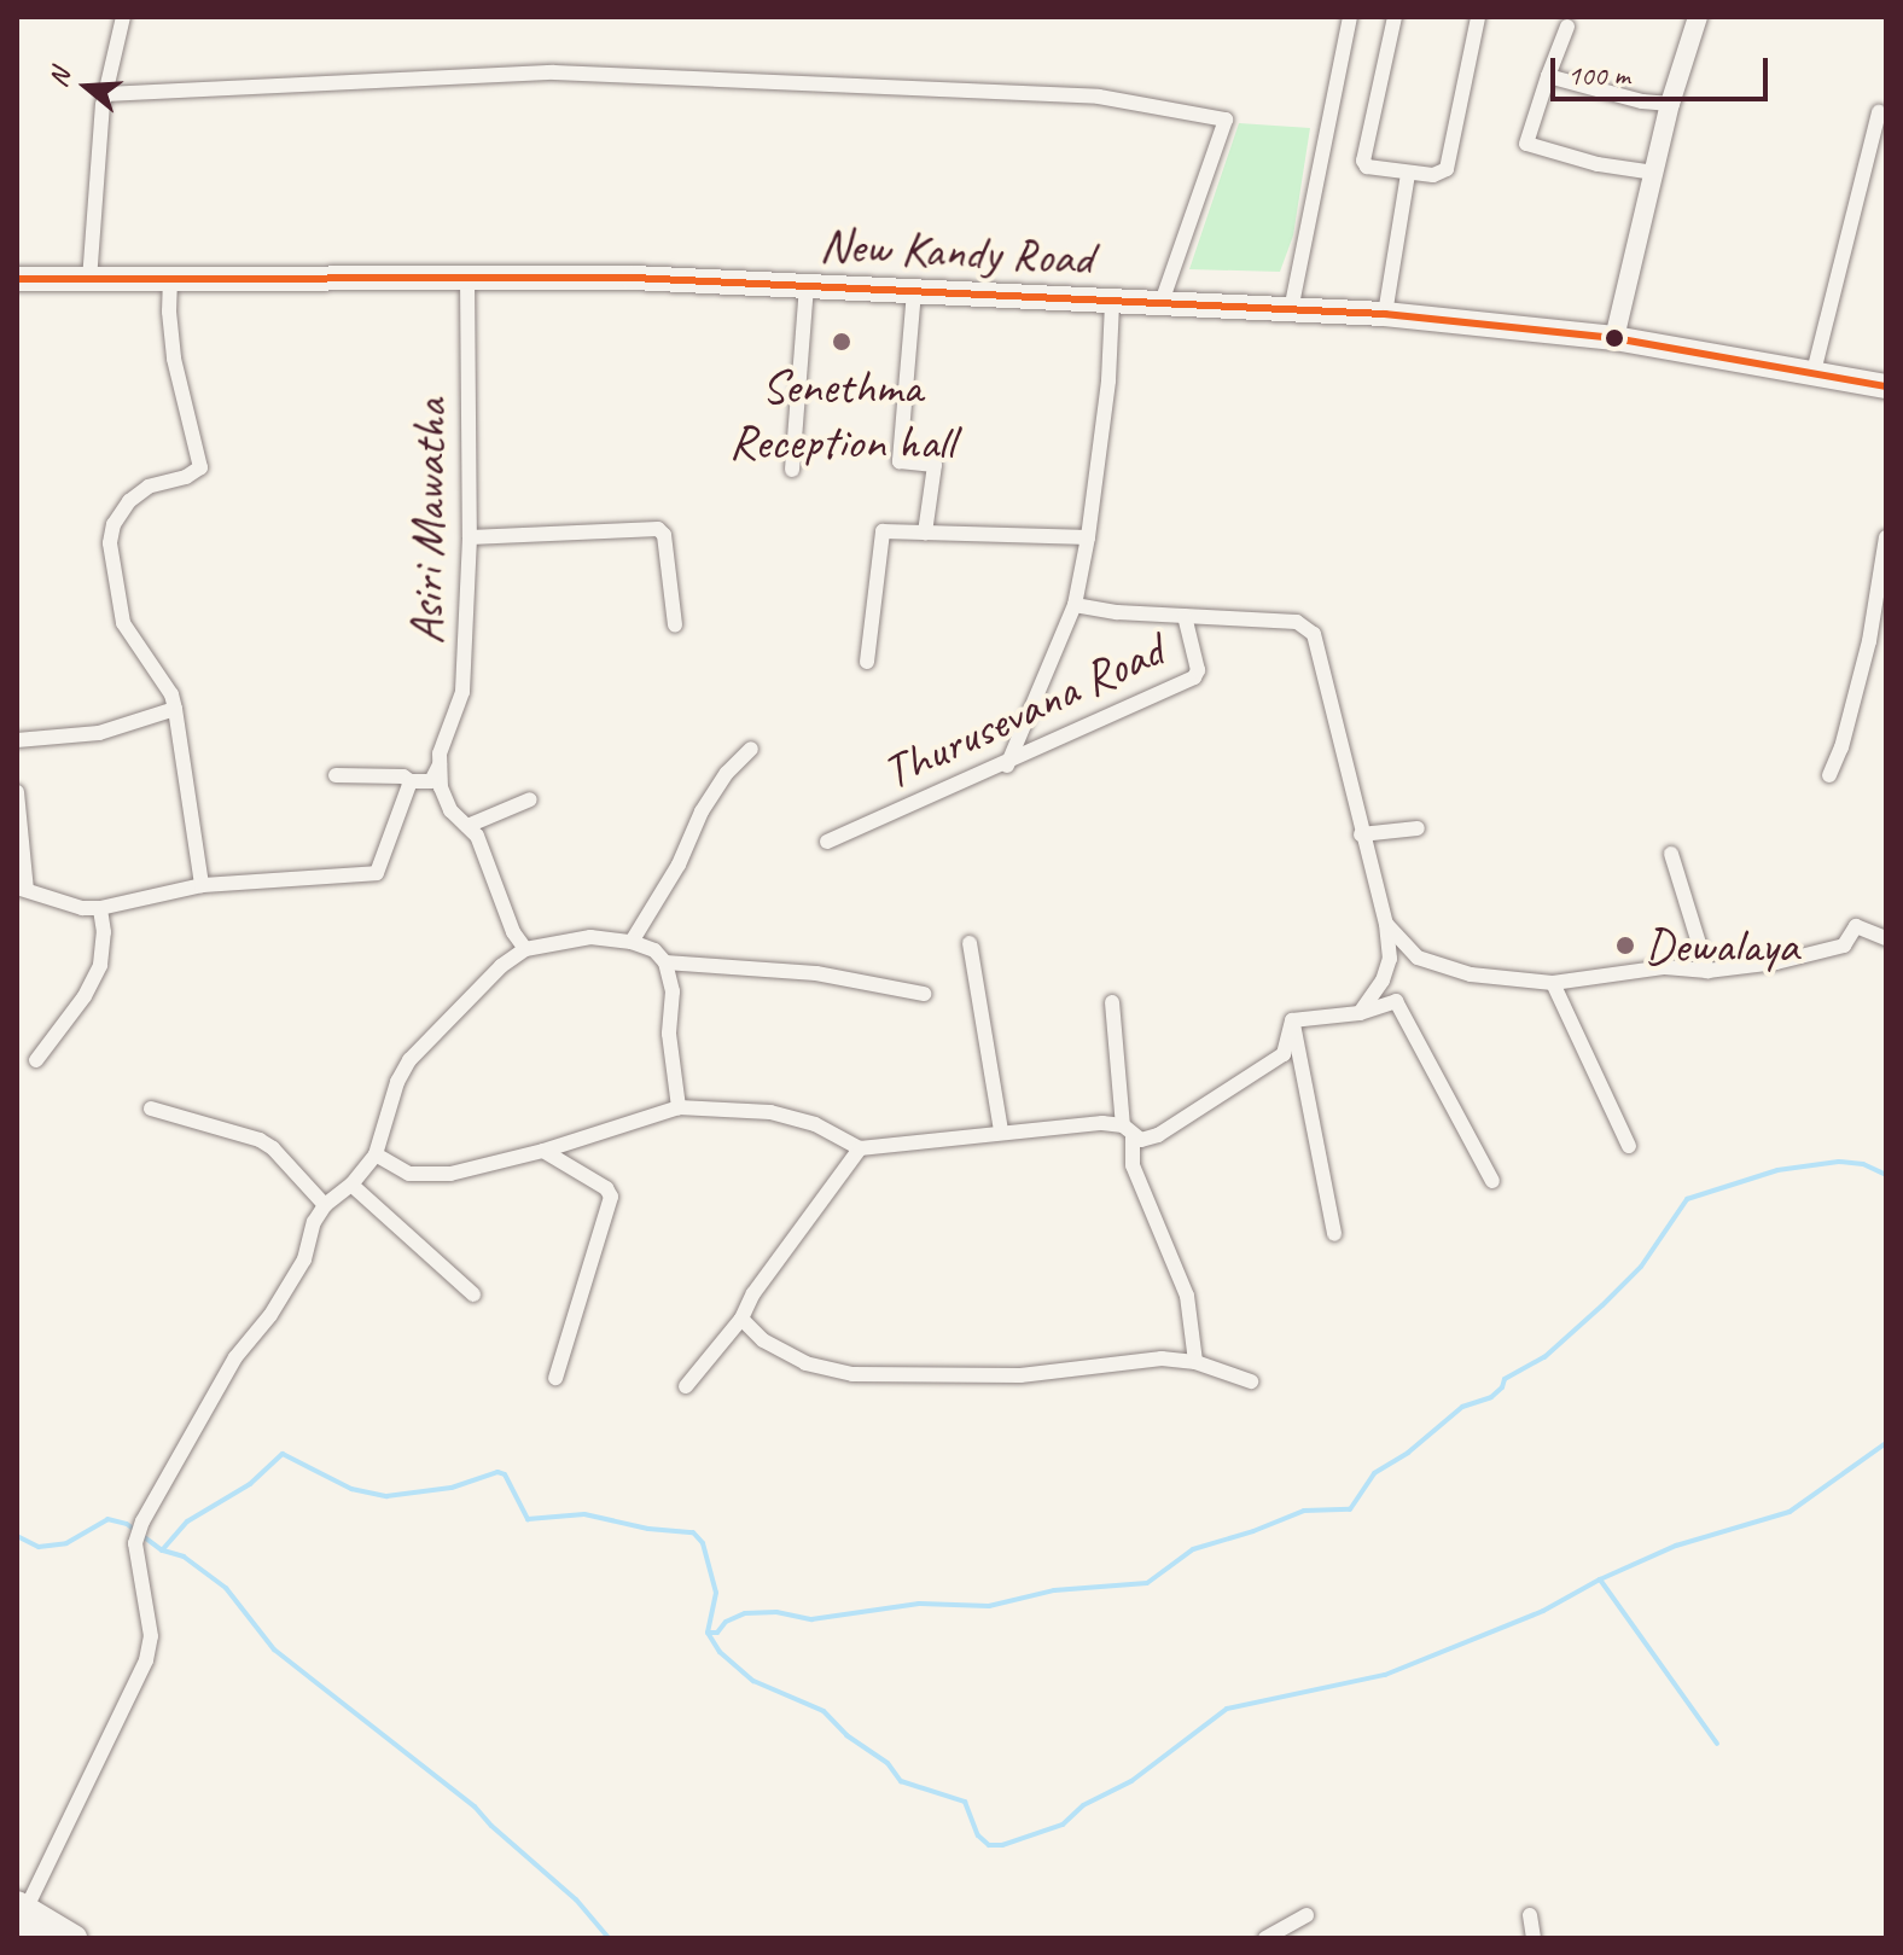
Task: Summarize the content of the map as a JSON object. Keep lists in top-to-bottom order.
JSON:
{
  "streets": {
    "main road": ["New Kandy Road"],
    "street": ["Asiri Mawatha", "Thurusevana Road"]
  },
  "crossings": [
    ["New Kandy Road", "Asiri Mawatha"]
  ],
  "places": ["Senethma Reception hall", "Dewalaya"],
  "scale_bar": "100 m",
  "north": "left"
}
